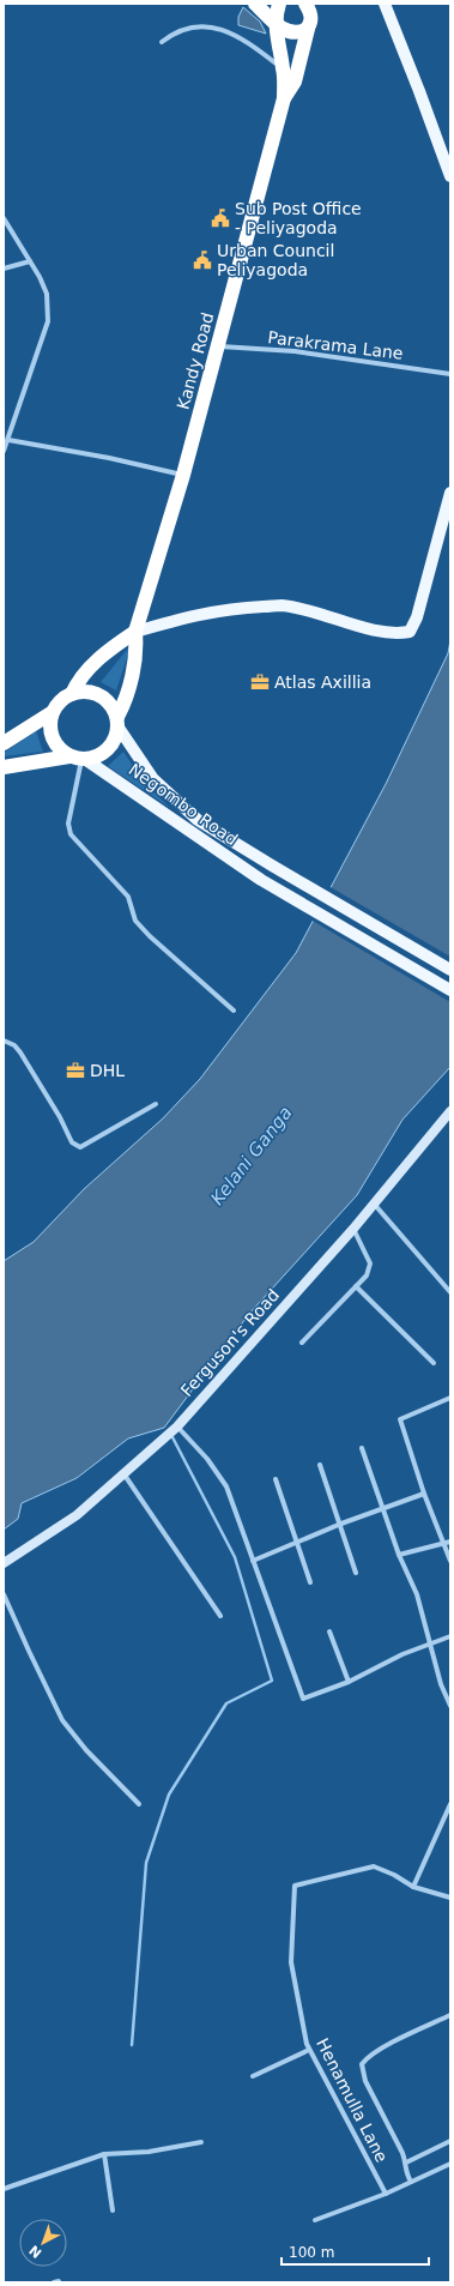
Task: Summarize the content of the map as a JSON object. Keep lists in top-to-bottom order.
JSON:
{
  "streets": {
    "highway": ["Kandy Road"],
    "main road": ["Negombo Road"],
    "street": ["Parakrama Lane", "Ferguson's Road", "Henamulla Lane"]
  },
  "crossings": [
    ["Parakrama Lane", "Kandy Road"],
    ["Kandy Road", "Negombo Road"]
  ],
  "water": ["Kelani Ganga"],
  "places": {
    "public building": ["Sub Post Office - Peliyagoda", "Urban Council Peliyagoda"],
    "office": ["Atlas Axillia", "DHL"]
  },
  "scale_bar": "100 m",
  "north": "bottom left"
}
